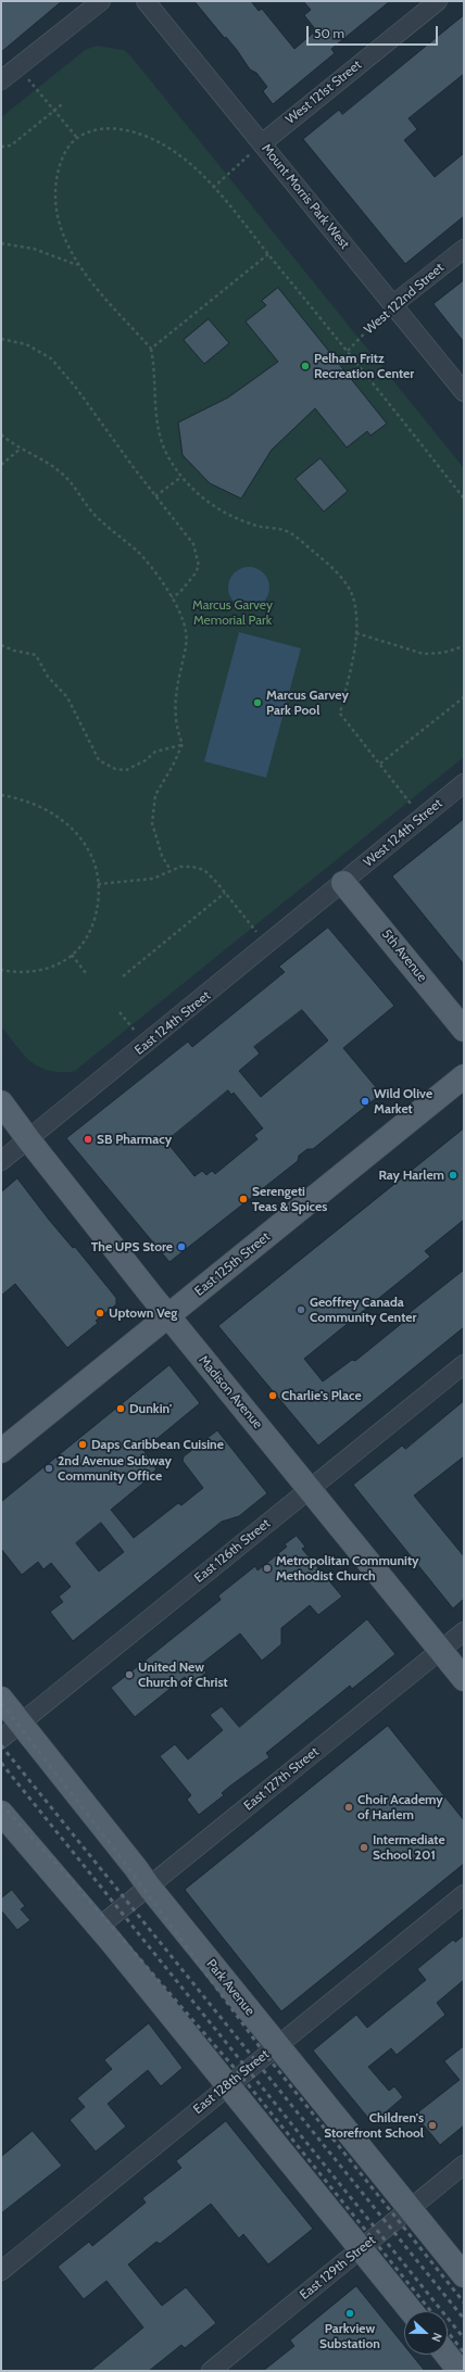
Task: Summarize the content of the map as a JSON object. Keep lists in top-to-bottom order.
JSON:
{
  "streets": {
    "main road": [
      "5th Avenue",
      "East 125th Street",
      "Madison Avenue",
      "Park Avenue"
    ],
    "street": [
      "West 121st Street",
      "Mount Morris Park West",
      "West 122nd Street",
      "West 124th Street",
      "East 124th Street",
      "East 126th Street",
      "East 127th Street",
      "East 128th Street",
      "East 129th Street"
    ]
  },
  "crossings": [
    ["West 121st Street", "Mount Morris Park West"],
    ["Mount Morris Park West", "West 122nd Street"],
    ["West 124th Street", "5th Avenue"],
    ["West 124th Street", "East 124th Street"],
    ["5th Avenue", "East 124th Street"],
    ["East 124th Street", "Madison Avenue"],
    ["East 125th Street", "Madison Avenue"],
    ["Madison Avenue", "East 126th Street"],
    ["Madison Avenue", "East 127th Street"],
    ["East 126th Street", "Park Avenue"],
    ["East 127th Street", "Park Avenue"],
    ["Park Avenue", "East 128th Street"],
    ["Park Avenue", "East 129th Street"]
  ],
  "parks": ["Marcus Garvey Memorial Park"],
  "places": [
    "Pelham Fritz Recreation Center",
    "Marcus Garvey Park Pool",
    "Wild Olive Market",
    "SB Pharmacy",
    "Ray Harlem",
    "Serengeti Teas & Spices",
    "The UPS Store",
    "Geoffrey Canada Community Center",
    "Uptown Veg",
    "Charlie's Place",
    "Dunkin'",
    "Daps Caribbean Cuisine",
    "2nd Avenue Subway Community Office",
    "Metropolitan Community Methodist Church",
    "United New Church of Christ",
    "Choir Academy of Harlem",
    "Intermediate School 201",
    "Children's Storefront School",
    "Parkview Substation"
  ],
  "scale_bar": "50 m",
  "north": "right"
}
